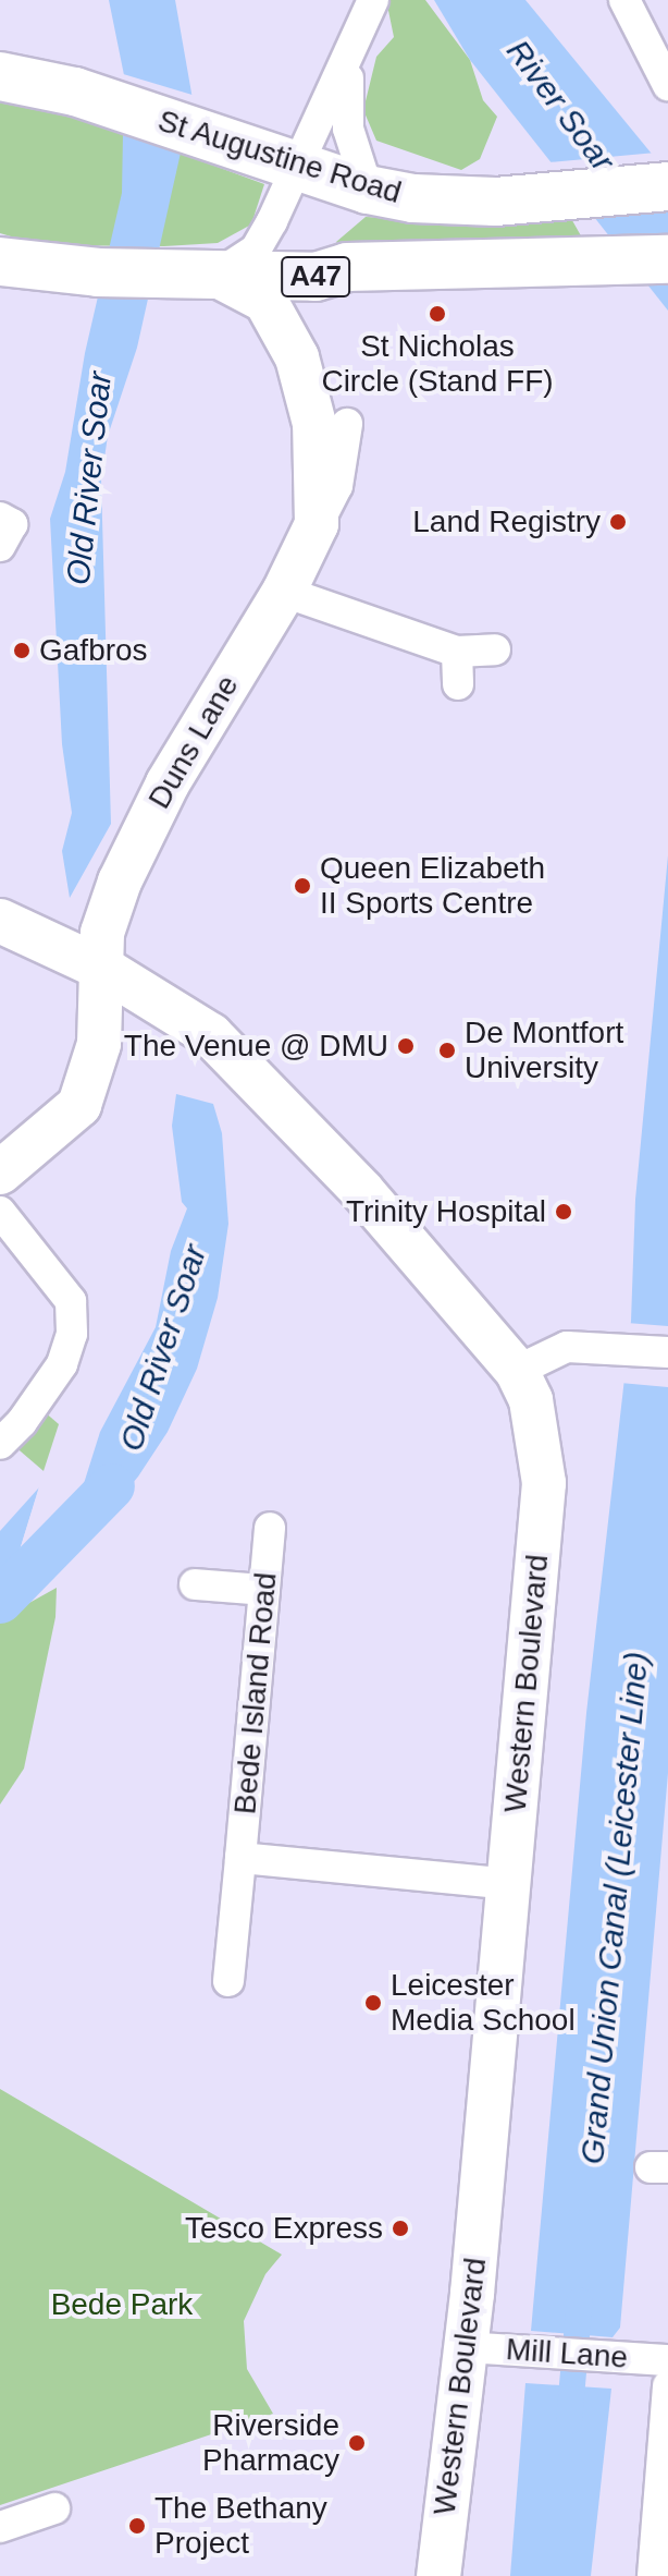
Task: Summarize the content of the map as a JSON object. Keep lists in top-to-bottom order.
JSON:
{
  "streets": {
    "main road": ["St Augustine Road", "A47"],
    "street": [
      "Duns Lane",
      "Western Boulevard",
      "Bede Island Road",
      "Mill Lane"
    ]
  },
  "crossings": [
    ["A47", "Duns Lane"],
    ["Duns Lane", "Western Boulevard"],
    ["Western Boulevard", "Bede Island Road"],
    ["Western Boulevard", "Mill Lane"]
  ],
  "water": ["River Soar", "Old River Soar", "Grand Union Canal (Leicester Line)"],
  "parks": ["Bede Park"],
  "places": [
    "St Nicholas Circle (Stand FF)",
    "Land Registry",
    "Gafbros",
    "Queen Elizabeth II Sports Centre",
    "The Venue @ DMU",
    "De Montfort University",
    "Trinity Hospital",
    "Leicester Media School",
    "Tesco Express",
    "Riverside Pharmacy",
    "The Bethany Project"
  ]
}
